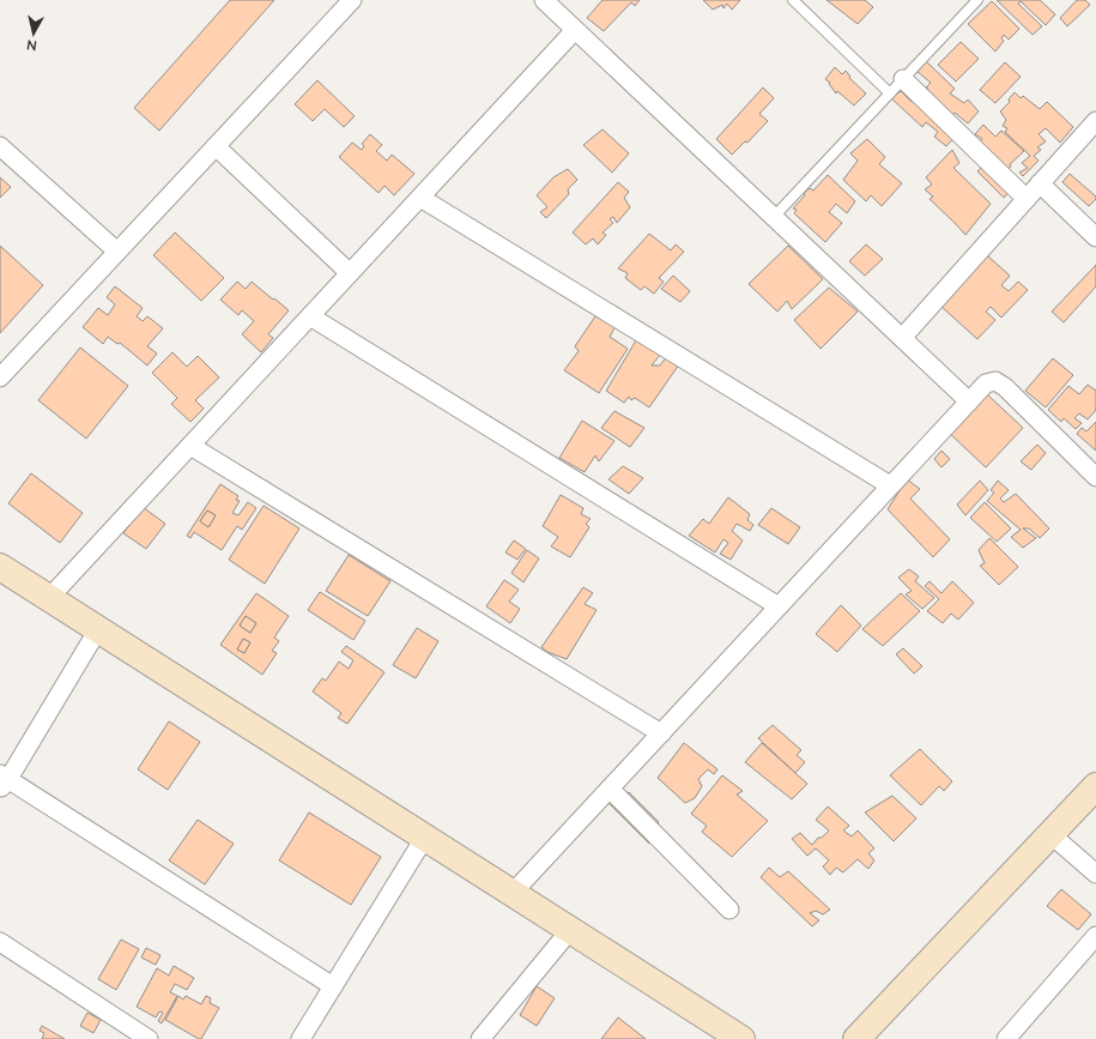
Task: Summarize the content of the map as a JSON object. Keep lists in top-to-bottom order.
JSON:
{
  "north": "bottom"
}
